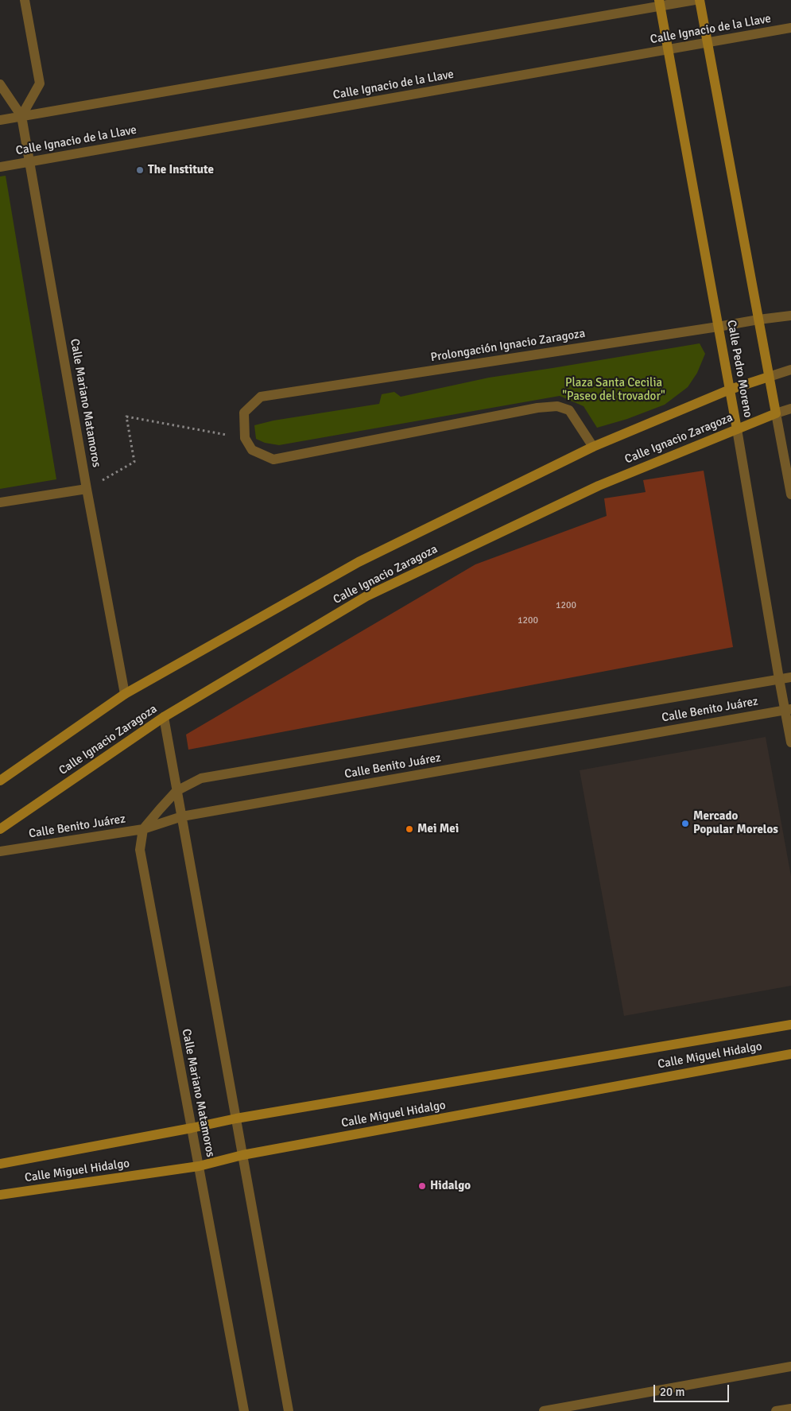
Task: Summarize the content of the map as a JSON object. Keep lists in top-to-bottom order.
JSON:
{
  "streets": {
    "main road": ["Calle Pedro Moreno", "Calle Ignacio Zaragoza", "Calle Miguel Hidalgo"],
    "street": [
      "Calle Ignacio de la Llave",
      "Prolongación Ignacio Zaragoza",
      "Calle Mariano Matamoros",
      "Calle Benito Juárez"
    ]
  },
  "crossings": [
    ["Calle Ignacio de la Llave", "Calle Pedro Moreno"],
    ["Calle Ignacio de la Llave", "Calle Mariano Matamoros"],
    ["Prolongación Ignacio Zaragoza", "Calle Pedro Moreno"],
    ["Calle Pedro Moreno", "Calle Ignacio Zaragoza"],
    ["Calle Pedro Moreno", "Calle Benito Juárez"],
    ["Calle Mariano Matamoros", "Calle Ignacio Zaragoza"],
    ["Calle Mariano Matamoros", "Calle Benito Juárez"],
    ["Calle Mariano Matamoros", "Calle Miguel Hidalgo"]
  ],
  "parks": ["Plaza Santa Cecilia \"Paseo del trovador\""],
  "places": [
    "The Institute",
    "Mercado Popular Morelos",
    "Mei Mei",
    "Hidalgo"
  ],
  "house_numbers": ["1200", "1200"],
  "scale_bar": "20 m"
}
